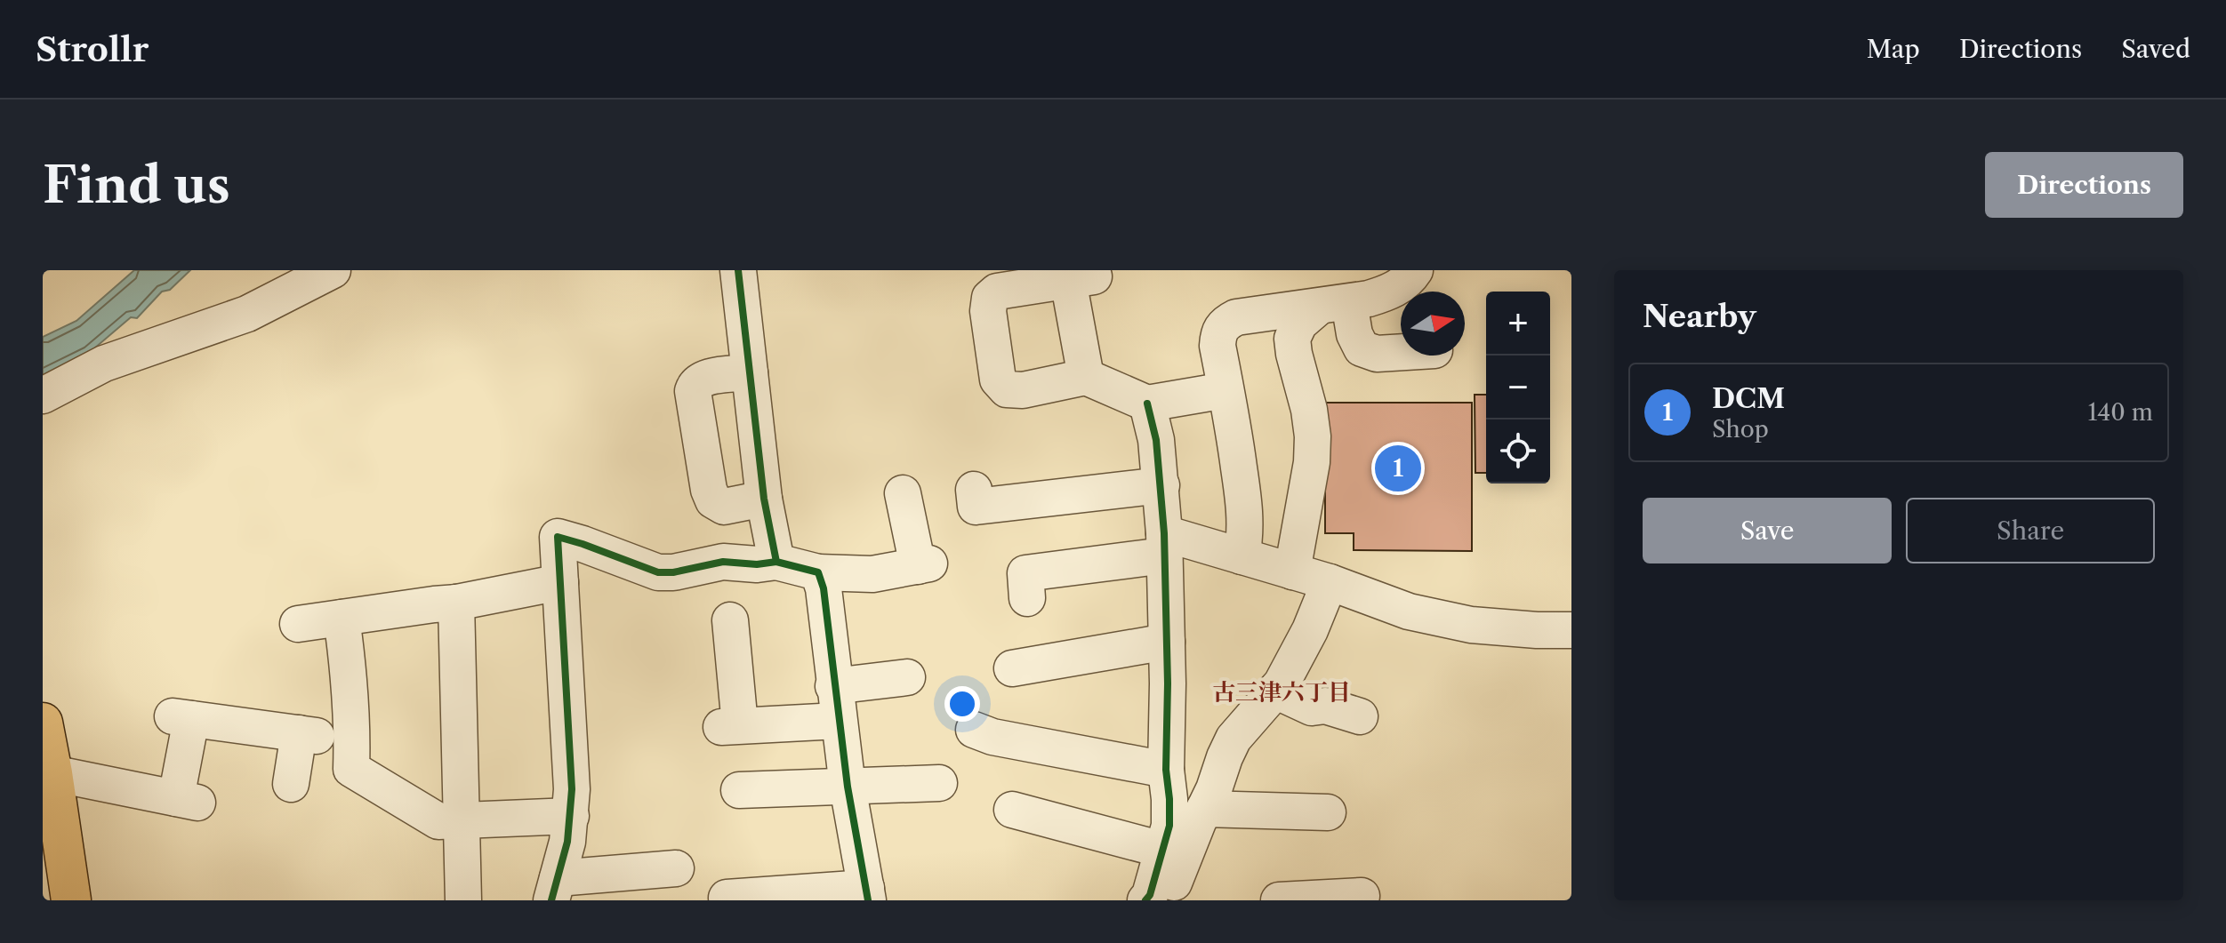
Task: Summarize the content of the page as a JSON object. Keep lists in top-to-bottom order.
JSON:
{
  "districts": ["古三津六丁目"],
  "north": "right",
  "page": {
    "header": "Strollr",
    "nav": ["Map", "Directions", "Saved"],
    "buttons": [
      "Directions",
      ["Save", "Share"]
    ],
    "title": "Find us",
    "heading": "Nearby",
    "map_buttons": ["+", "−"],
    "list": [
      {
        "mark": "1",
        "name": "DCM",
        "note": "Shop",
        "value": "140 m"
      }
    ],
    "pins": "1"
  }
}
